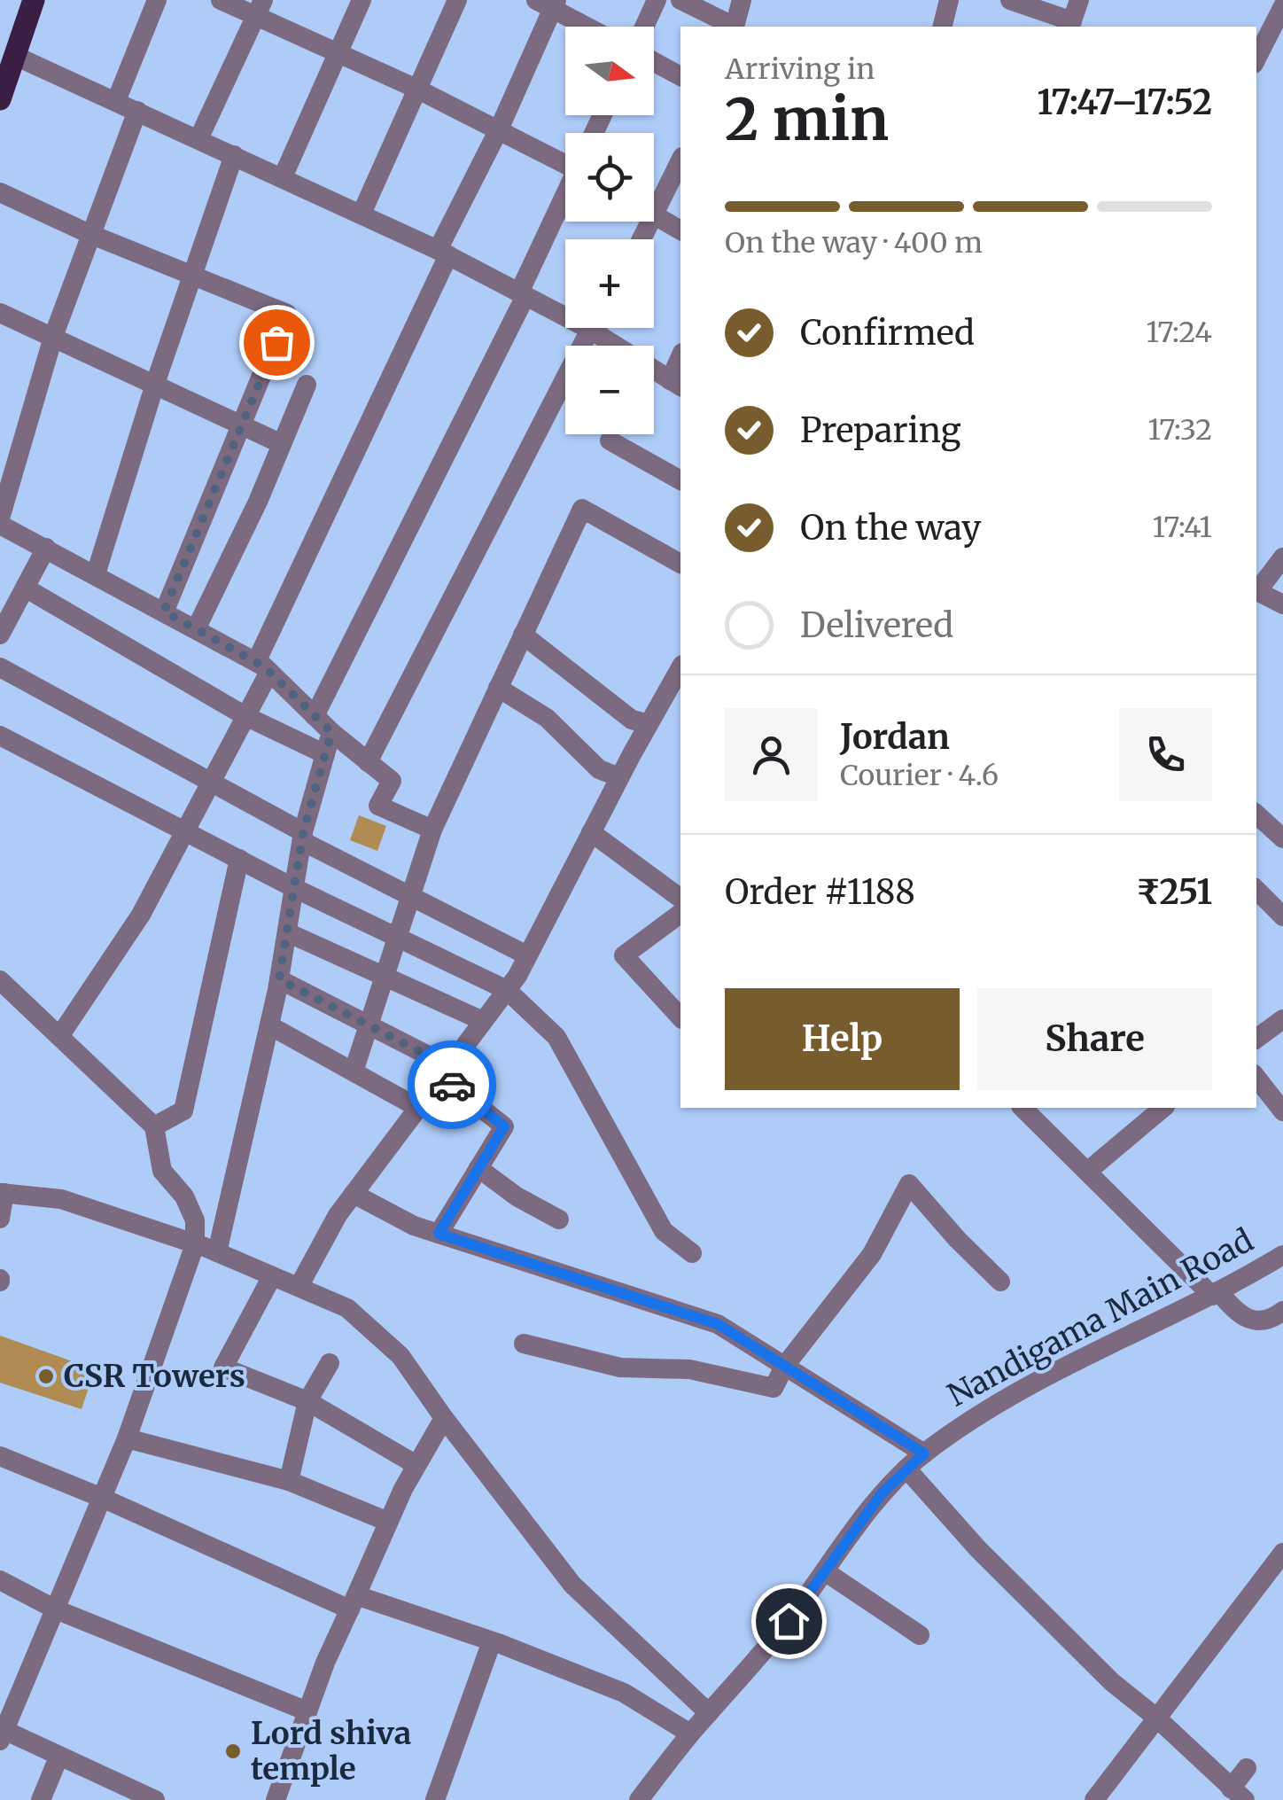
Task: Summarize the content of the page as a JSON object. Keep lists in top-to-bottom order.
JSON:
{
  "streets": {
    "street": ["Nandigama Main Road"]
  },
  "places": ["CSR Towers", "Lord shiva temple"],
  "north": "right",
  "page": {
    "map_buttons": ["+", "−"],
    "heading": ["2 min", "Arriving in", "17:47–17:52"],
    "panel": [
      "Jordan",
      "Courier · 4.6",
      "Order #1188",
      "₹251"
    ],
    "bar": "On the way · 400 m",
    "list": [
      ["Confirmed", "17:24"],
      ["Preparing", "17:32"],
      ["On the way", "17:41"],
      "Delivered"
    ],
    "buttons": ["Help", "Share"]
  }
}
